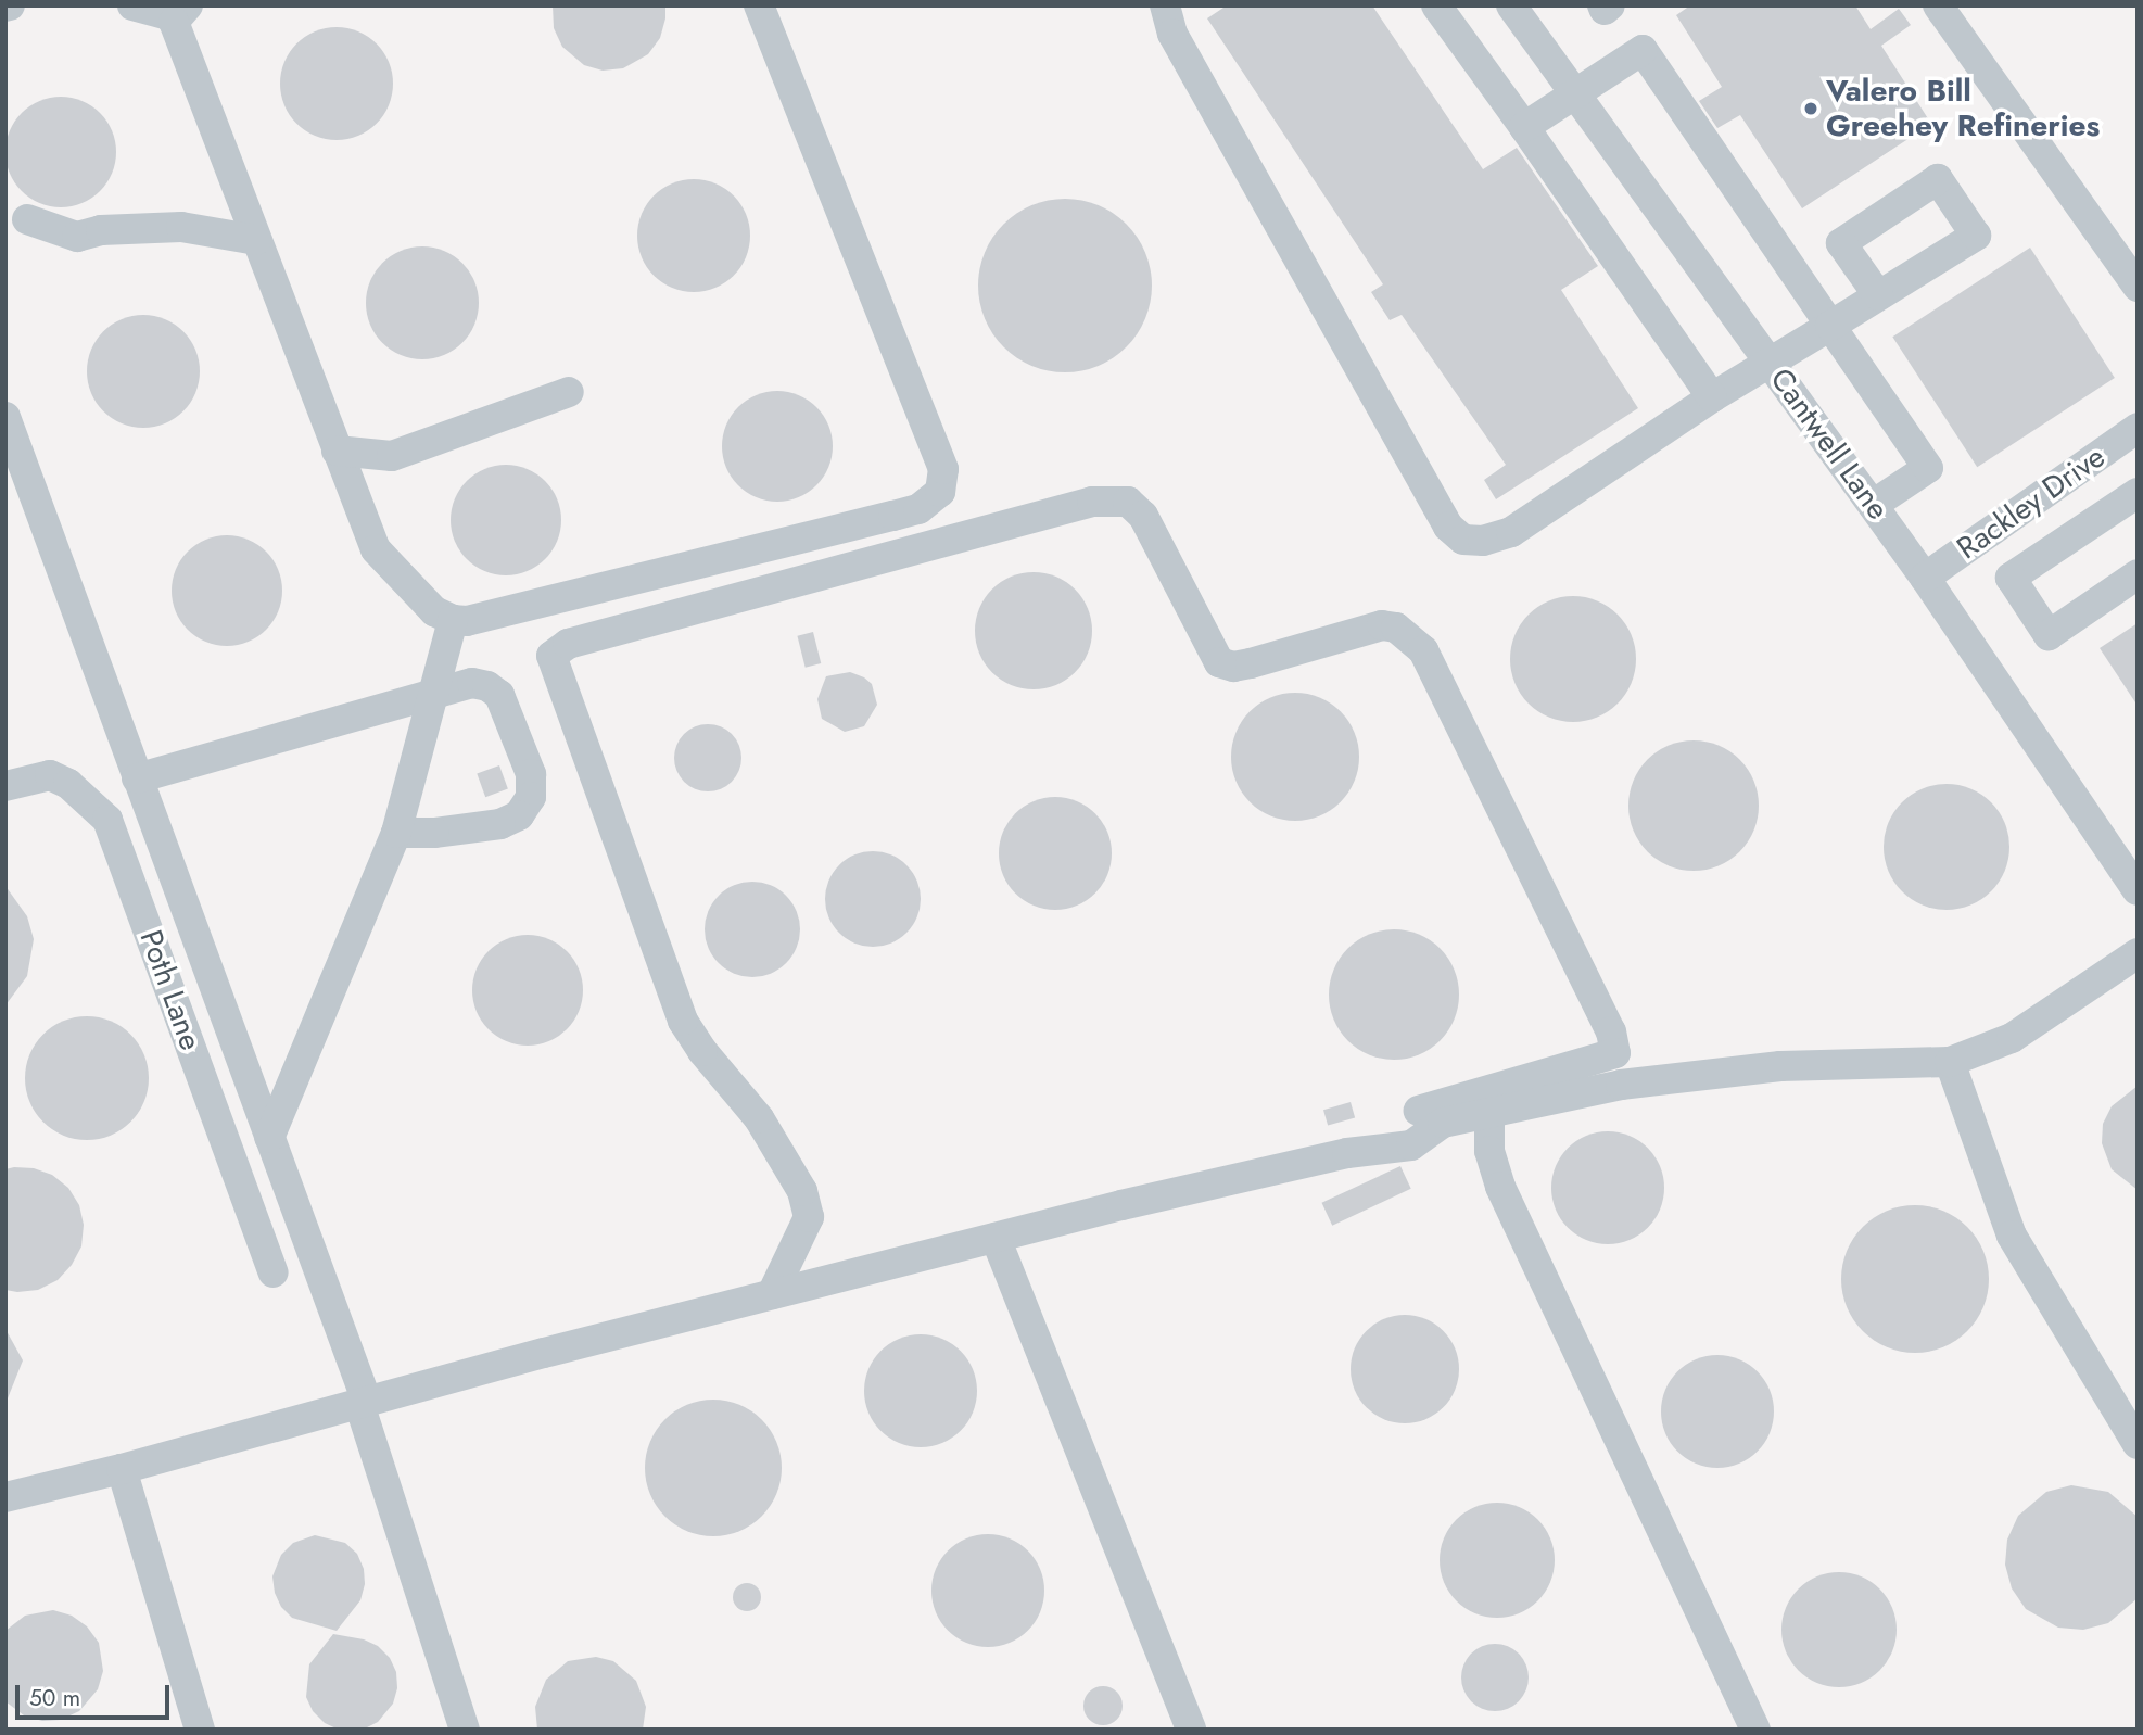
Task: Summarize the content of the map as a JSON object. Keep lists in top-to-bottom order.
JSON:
{
  "streets": {
    "street": ["Cantwell Lane", "Rackley Drive", "Poth Lane"]
  },
  "crossings": [
    ["Cantwell Lane", "Rackley Drive"]
  ],
  "places": ["Valero Bill Greehey Refineries"],
  "scale_bar": "50 m"
}
